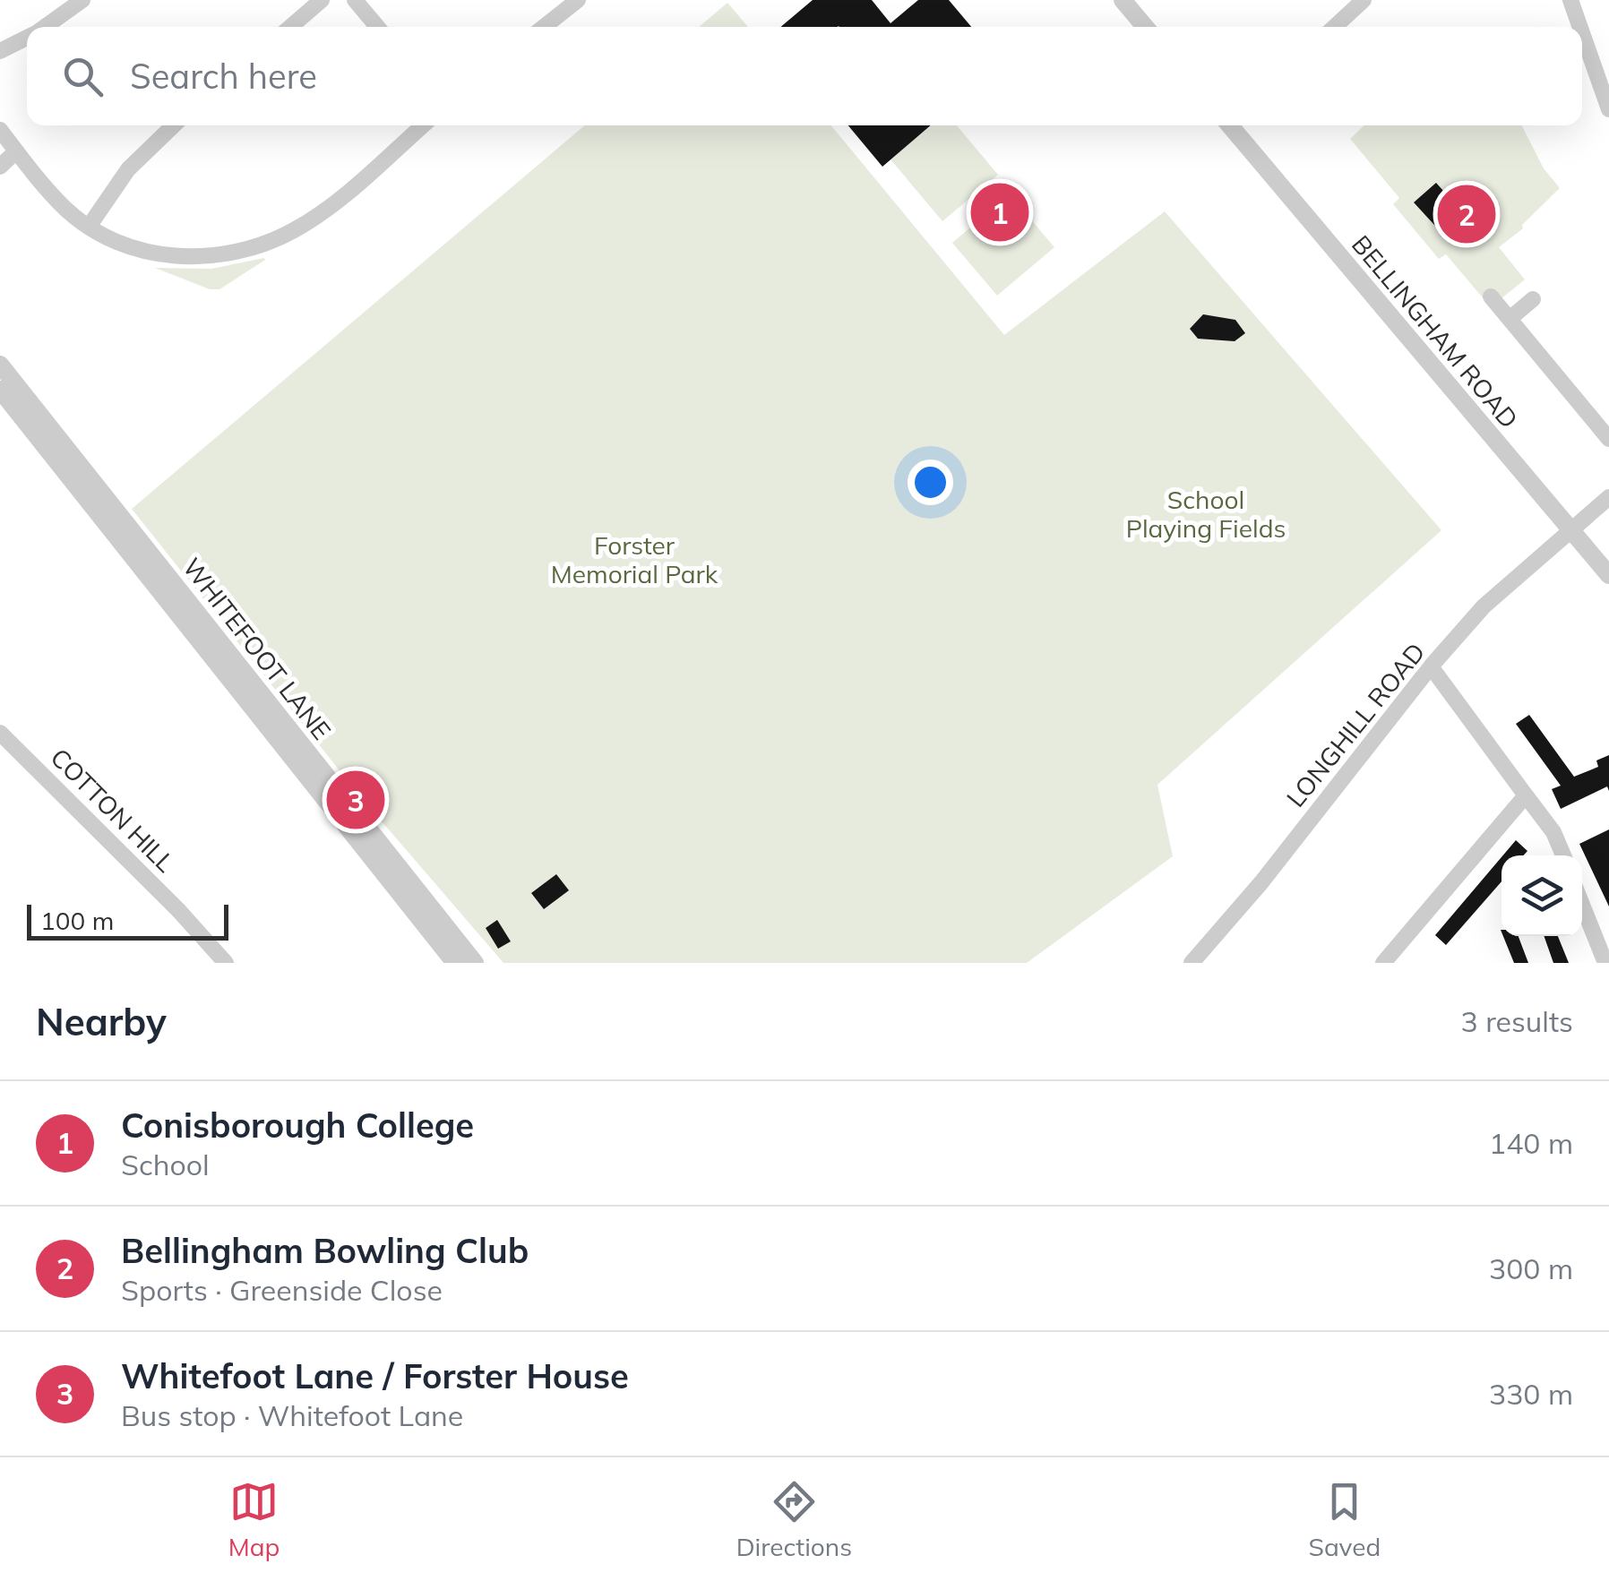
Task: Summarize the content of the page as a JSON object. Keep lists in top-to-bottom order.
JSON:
{
  "streets": {
    "street": [
      "BELLINGHAM ROAD",
      "WHITEFOOT LANE",
      "LONGHILL ROAD",
      "COTTON HILL"
    ]
  },
  "crossings": [
    ["BELLINGHAM ROAD", "LONGHILL ROAD"]
  ],
  "parks": ["School Playing Fields", "Forster Memorial Park"],
  "scale_bar": "100 m",
  "page": {
    "search": "Search here",
    "pins": ["1", "2", "3"],
    "scale": "100 m",
    "heading": ["Nearby", "3 results"],
    "list": [
      {
        "mark": "1",
        "name": "Conisborough College",
        "note": "School",
        "value": "140 m"
      },
      {
        "mark": "2",
        "name": "Bellingham Bowling Club",
        "note": "Sports · Greenside Close",
        "value": "300 m"
      },
      {
        "mark": "3",
        "name": "Whitefoot Lane / Forster House",
        "note": "Bus stop · Whitefoot Lane",
        "value": "330 m"
      }
    ],
    "nav": ["Map", "Directions", "Saved"]
  }
}
